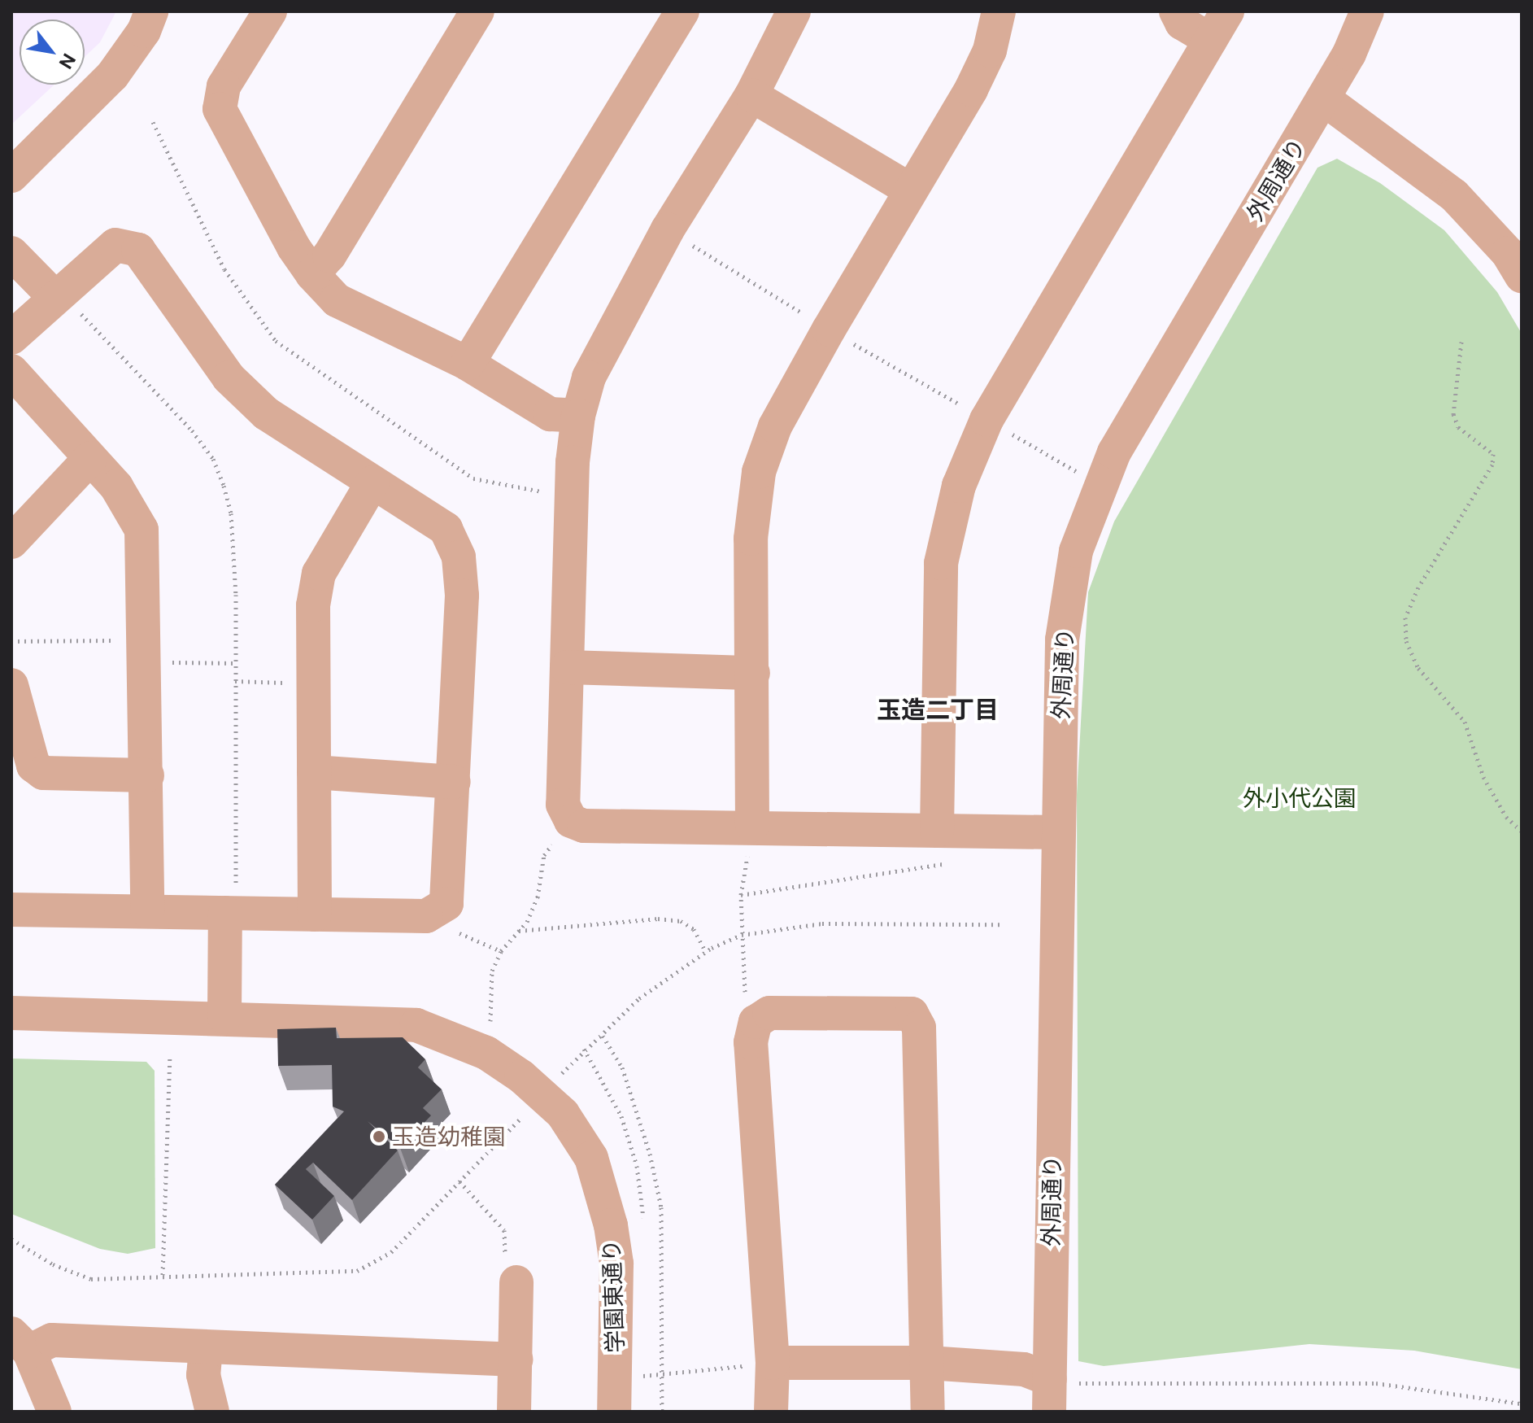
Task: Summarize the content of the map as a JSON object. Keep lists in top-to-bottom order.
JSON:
{
  "streets": {
    "street": ["外周通り", "学園東通り"]
  },
  "districts": ["玉造二丁目"],
  "parks": ["外小代公園"],
  "places": ["玉造幼稚園"],
  "north": "bottom right"
}
